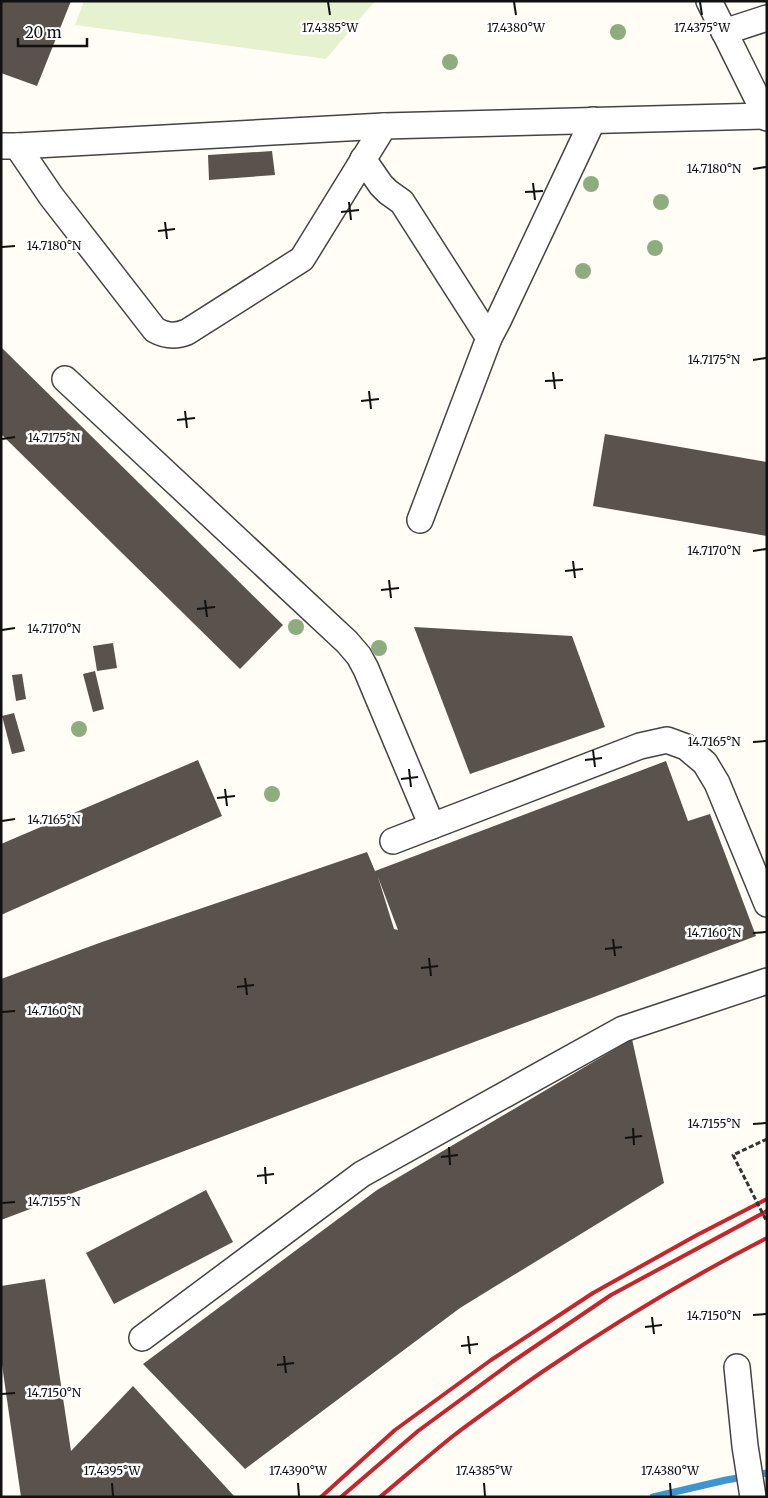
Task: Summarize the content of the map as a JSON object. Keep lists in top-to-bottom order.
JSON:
{
  "scale_bar": "20 m",
  "coordinates": [
    "17.4385°W",
    "17.4380°W",
    "17.4375°W",
    "14.7180°N",
    "14.7175°N",
    "14.7170°N",
    "14.7165°N",
    "14.7160°N",
    "14.7155°N",
    "14.7150°N",
    "17.4395°W",
    "17.4390°W"
  ]
}
